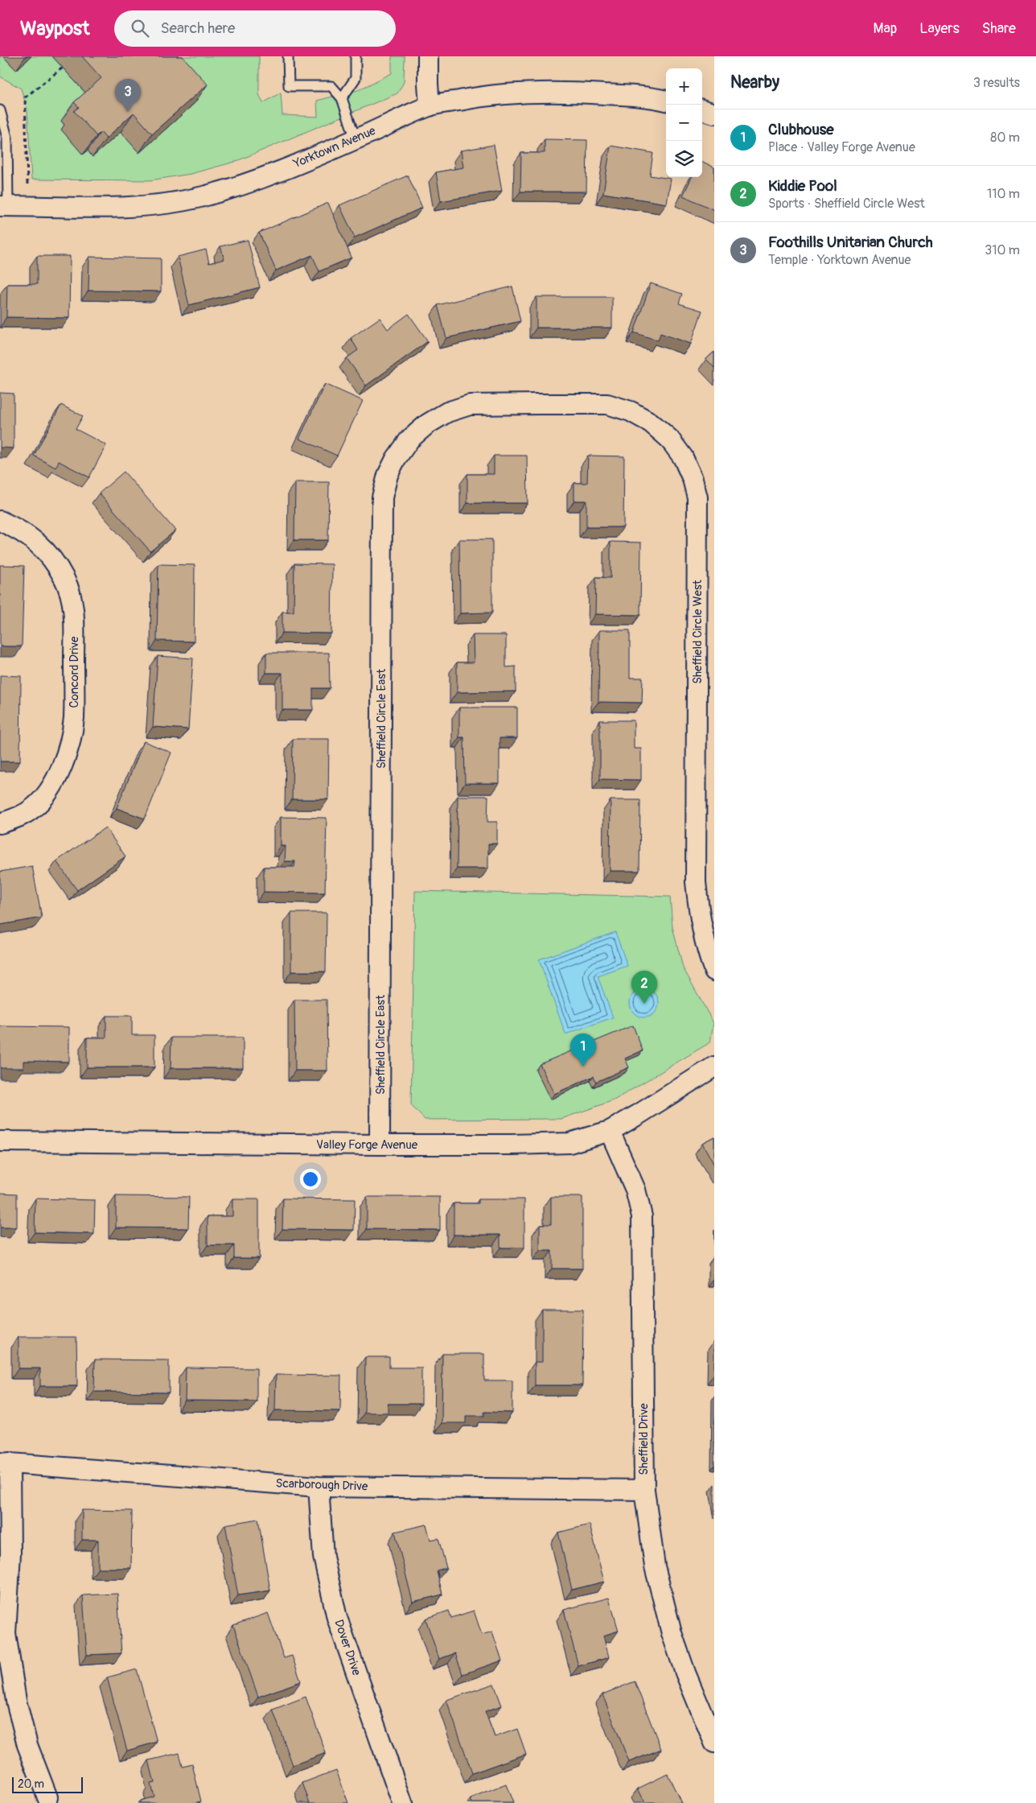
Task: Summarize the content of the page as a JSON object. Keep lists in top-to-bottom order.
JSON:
{
  "streets": {
    "street": [
      "Yorktown Avenue",
      "Sheffield Circle West",
      "Concord Drive",
      "Sheffield Circle East",
      "Valley Forge Avenue",
      "Sheffield Drive",
      "Scarborough Drive",
      "Dover Drive"
    ]
  },
  "crossings": [
    ["Sheffield Circle West", "Sheffield Circle East"],
    ["Sheffield Circle East", "Valley Forge Avenue"],
    ["Valley Forge Avenue", "Sheffield Drive"],
    ["Sheffield Drive", "Scarborough Drive"],
    ["Scarborough Drive", "Dover Drive"]
  ],
  "scale_bar": "20 m",
  "page": {
    "header": "Waypost",
    "search": "Search here",
    "nav": ["Map", "Layers", "Share"],
    "heading": ["Nearby", "3 results"],
    "map_buttons": ["+", "−"],
    "pins": ["3", "2", "1"],
    "list": [
      {
        "mark": "1",
        "name": "Clubhouse",
        "note": "Place · Valley Forge Avenue",
        "value": "80 m"
      },
      {
        "mark": "2",
        "name": "Kiddie Pool",
        "note": "Sports · Sheffield Circle West",
        "value": "110 m"
      },
      {
        "mark": "3",
        "name": "Foothills Unitarian Church",
        "note": "Temple · Yorktown Avenue",
        "value": "310 m"
      }
    ],
    "scale": "20 m"
  }
}
